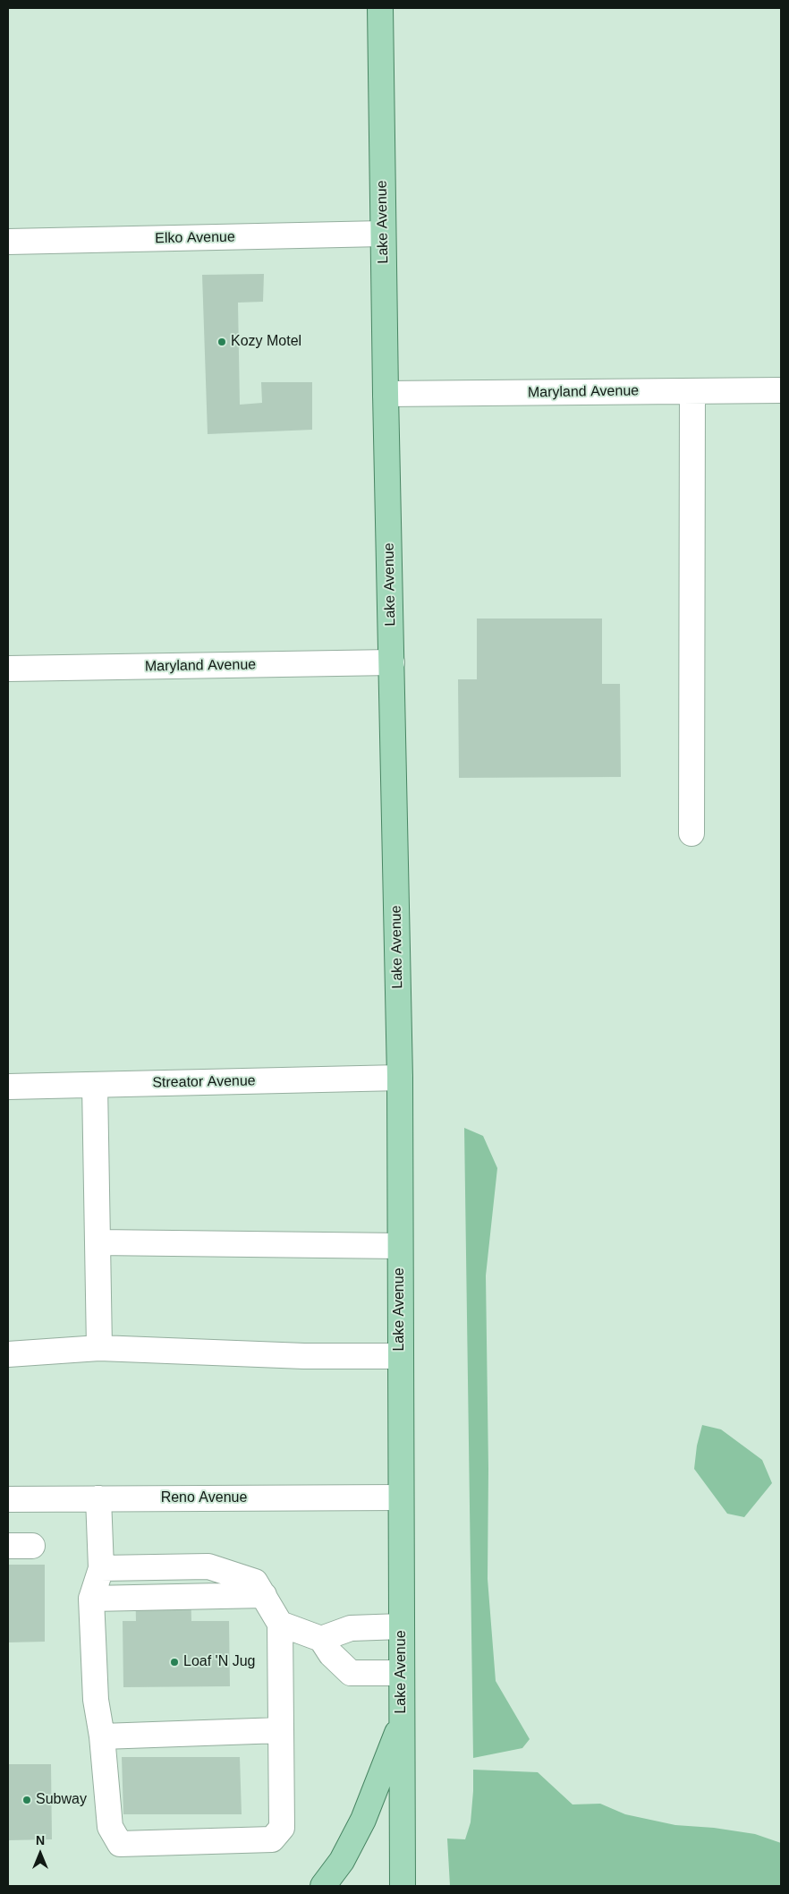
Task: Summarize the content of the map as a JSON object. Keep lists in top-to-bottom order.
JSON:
{
  "streets": {
    "main road": ["Lake Avenue"],
    "street": [
      "Elko Avenue",
      "Maryland Avenue",
      "Streator Avenue",
      "Reno Avenue"
    ]
  },
  "crossings": [
    ["Lake Avenue", "Elko Avenue"],
    ["Lake Avenue", "Maryland Avenue"],
    ["Lake Avenue", "Streator Avenue"],
    ["Lake Avenue", "Reno Avenue"]
  ],
  "places": ["Kozy Motel", "Loaf 'N Jug", "Subway"],
  "north": "top"
}
